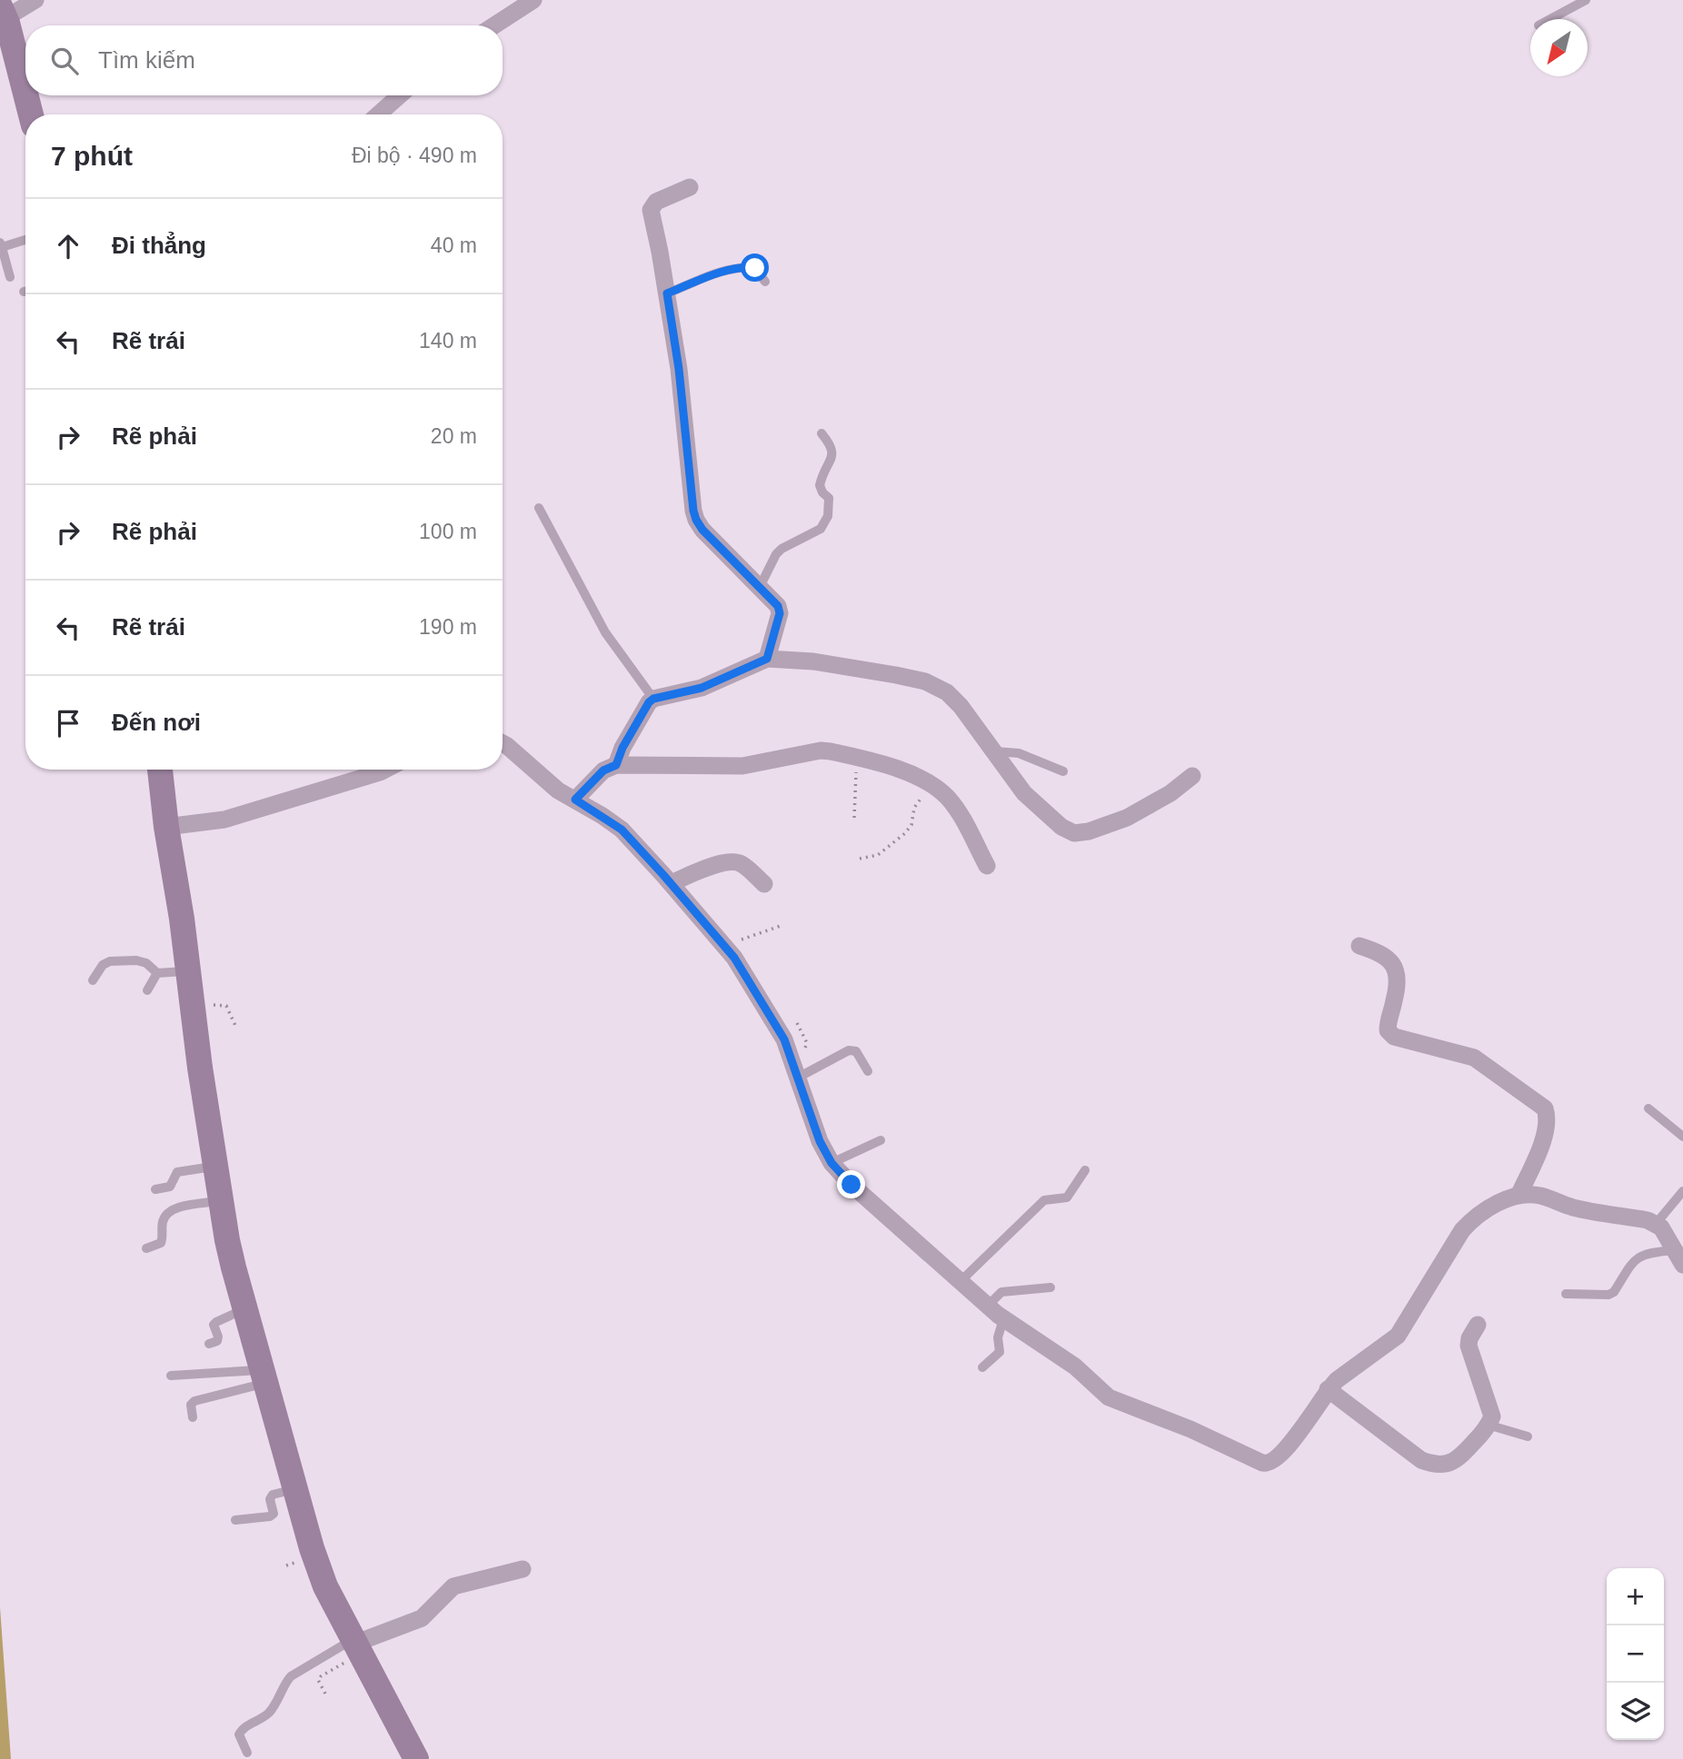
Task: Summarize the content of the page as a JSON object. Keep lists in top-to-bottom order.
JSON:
{
  "north": "bottom left",
  "page": {
    "search": "Tìm kiếm",
    "heading": ["7 phút", "Đi bộ · 490 m"],
    "list": [
      ["Đi thẳng", "40 m"],
      ["Rẽ trái", "140 m"],
      ["Rẽ phải", "20 m"],
      ["Rẽ phải", "100 m"],
      ["Rẽ trái", "190 m"],
      "Đến nơi"
    ],
    "map_buttons": ["+", "−"]
  }
}
